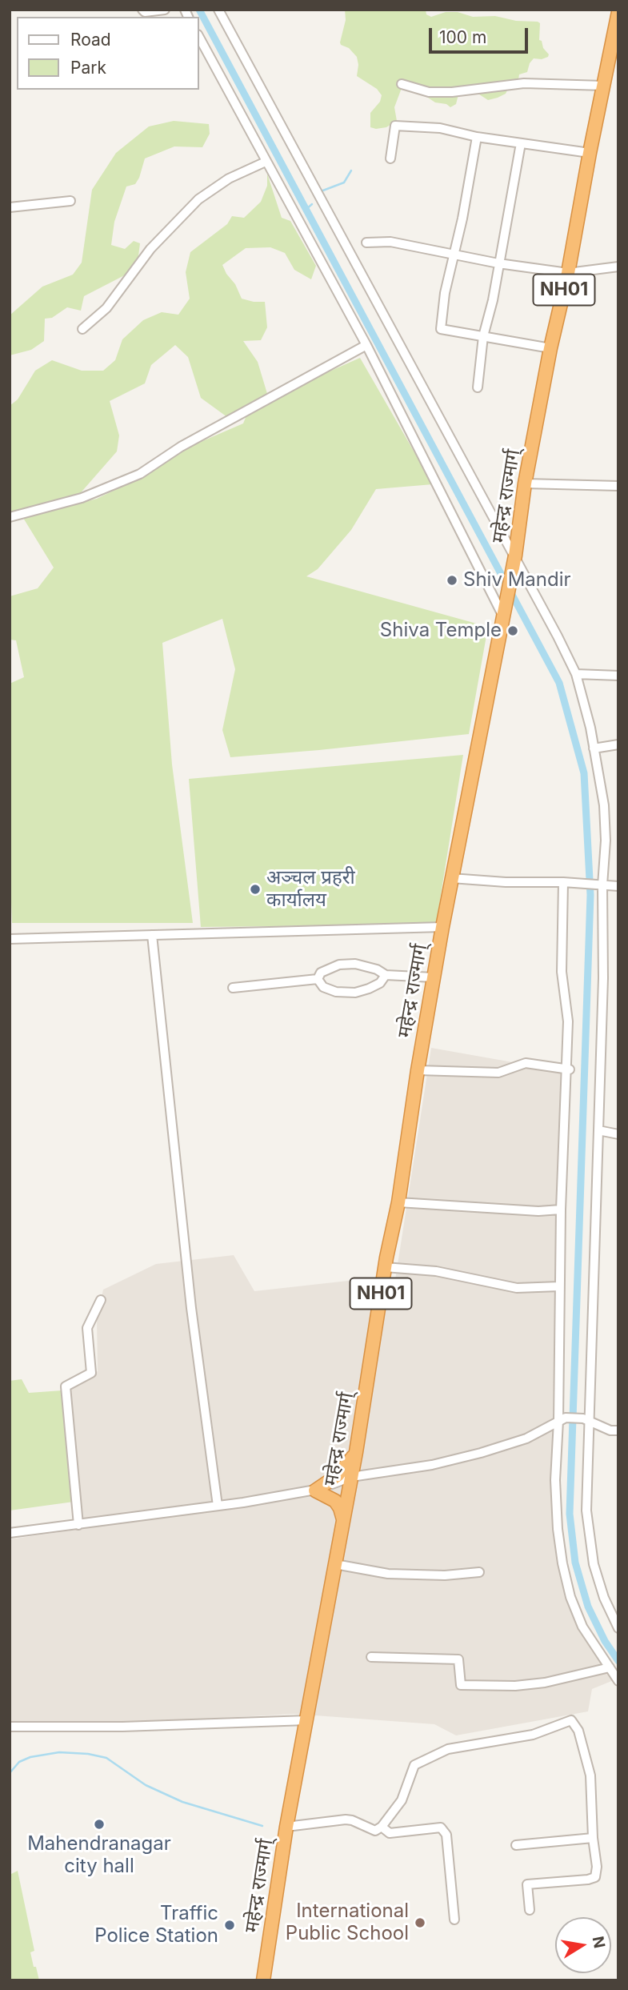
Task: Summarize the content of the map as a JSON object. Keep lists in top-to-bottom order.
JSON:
{
  "streets": {
    "highway": ["NH01", "महेन्द्र राज्मार्ग्"]
  },
  "places": [
    "Shiv Mandir",
    "Shiva Temple",
    "अञ्चल प्रहरी कार्यालय",
    "Mahendranagar city hall",
    "International Public School",
    "Traffic Police Station"
  ],
  "legend": ["Road", "Park"],
  "scale_bar": "100 m",
  "north": "right"
}
